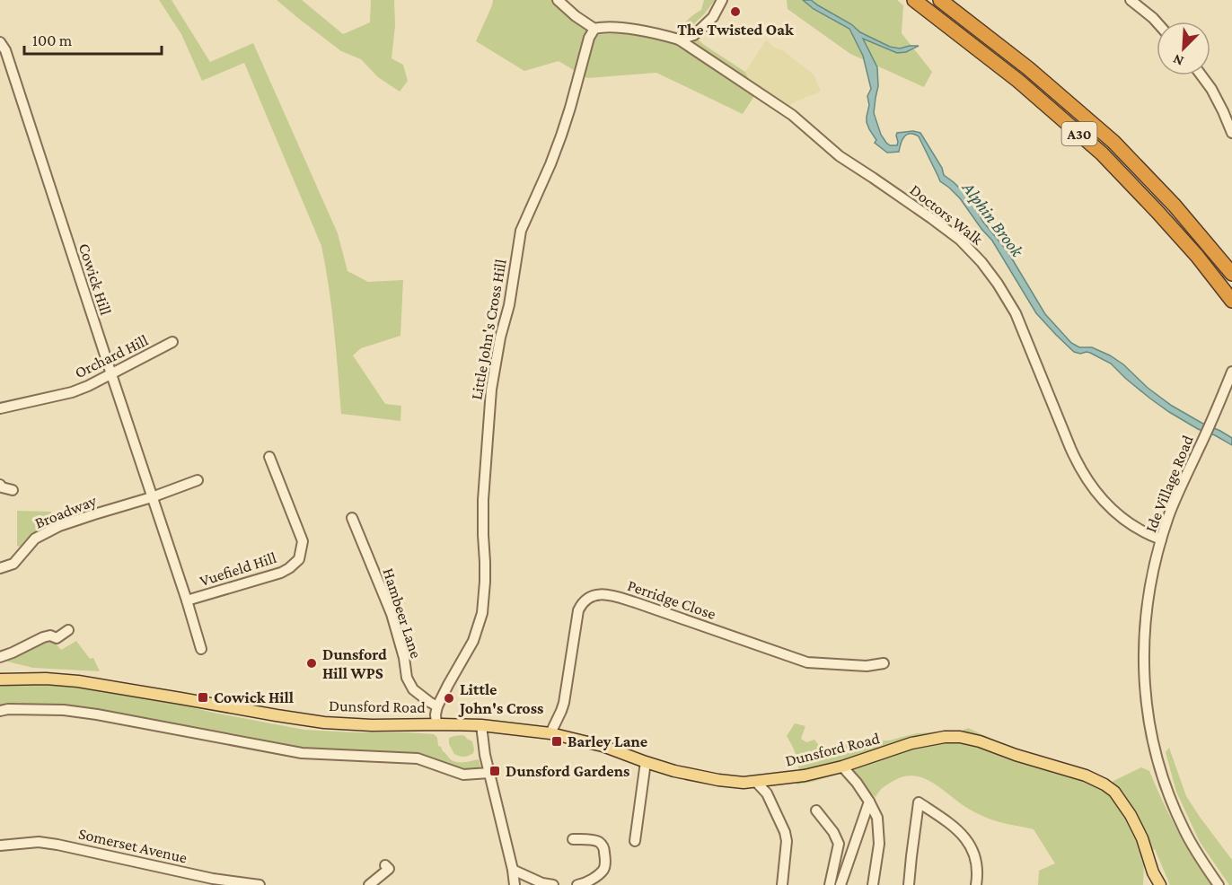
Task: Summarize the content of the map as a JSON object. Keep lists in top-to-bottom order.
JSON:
{
  "streets": {
    "highway": ["A30"],
    "main road": ["Dunsford Road"],
    "street": [
      "Doctors Walk",
      "Cowick Hill",
      "Little John's Cross Hill",
      "Orchard Hill",
      "Ide Village Road",
      "Broadway",
      "Vuefield Hill",
      "Perridge Close",
      "Hambeer Lane",
      "Somerset Avenue"
    ]
  },
  "crossings": [
    ["Doctors Walk", "Ide Village Road"],
    ["Cowick Hill", "Orchard Hill"],
    ["Cowick Hill", "Broadway"],
    ["Cowick Hill", "Vuefield Hill"],
    ["Little John's Cross Hill", "Hambeer Lane"],
    ["Little John's Cross Hill", "Dunsford Road"],
    ["Perridge Close", "Dunsford Road"]
  ],
  "water": ["Alphin Brook"],
  "places": {
    "other": ["The Twisted Oak", "Dunsford Hill WPS", "Little John's Cross"],
    "transit": ["Cowick Hill", "Barley Lane", "Dunsford Gardens"]
  },
  "scale_bar": "100 m",
  "north": "bottom left"
}
